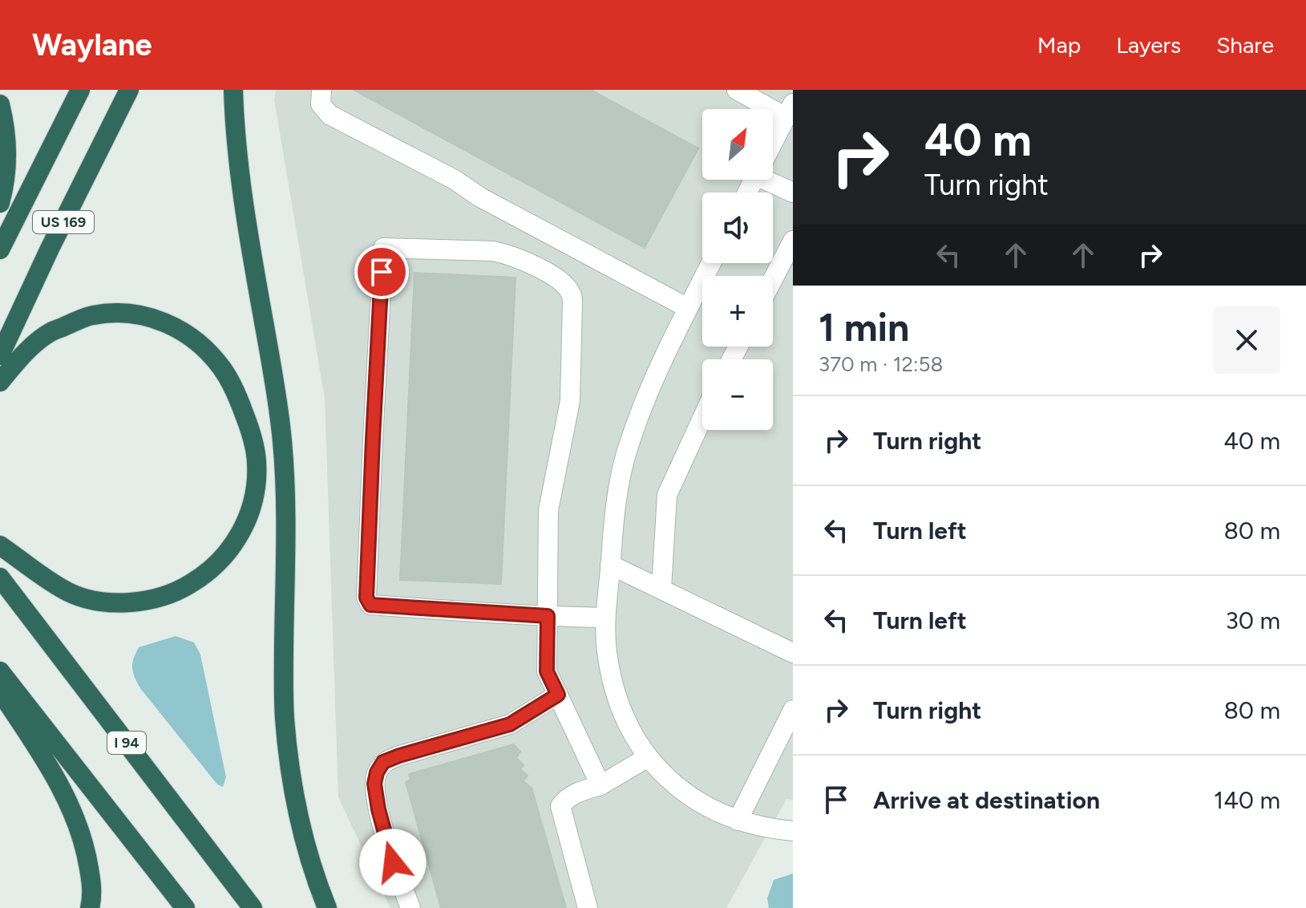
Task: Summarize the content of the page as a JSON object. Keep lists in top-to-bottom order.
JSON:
{
  "streets": {
    "highway": ["US 169", "I 94"]
  },
  "north": "top right",
  "page": {
    "header": "Waylane",
    "nav": ["Map", "Layers", "Share"],
    "turn": ["40 m", "Turn right"],
    "map_buttons": ["+", "−"],
    "heading": ["1 min", "370 m · 12:58"],
    "list": [
      {
        "name": "Turn right",
        "value": "40 m"
      },
      {
        "name": "Turn left",
        "value": "80 m"
      },
      {
        "name": "Turn left",
        "value": "30 m"
      },
      {
        "name": "Turn right",
        "value": "80 m"
      },
      {
        "name": "Arrive at destination",
        "value": "140 m"
      }
    ]
  }
}
